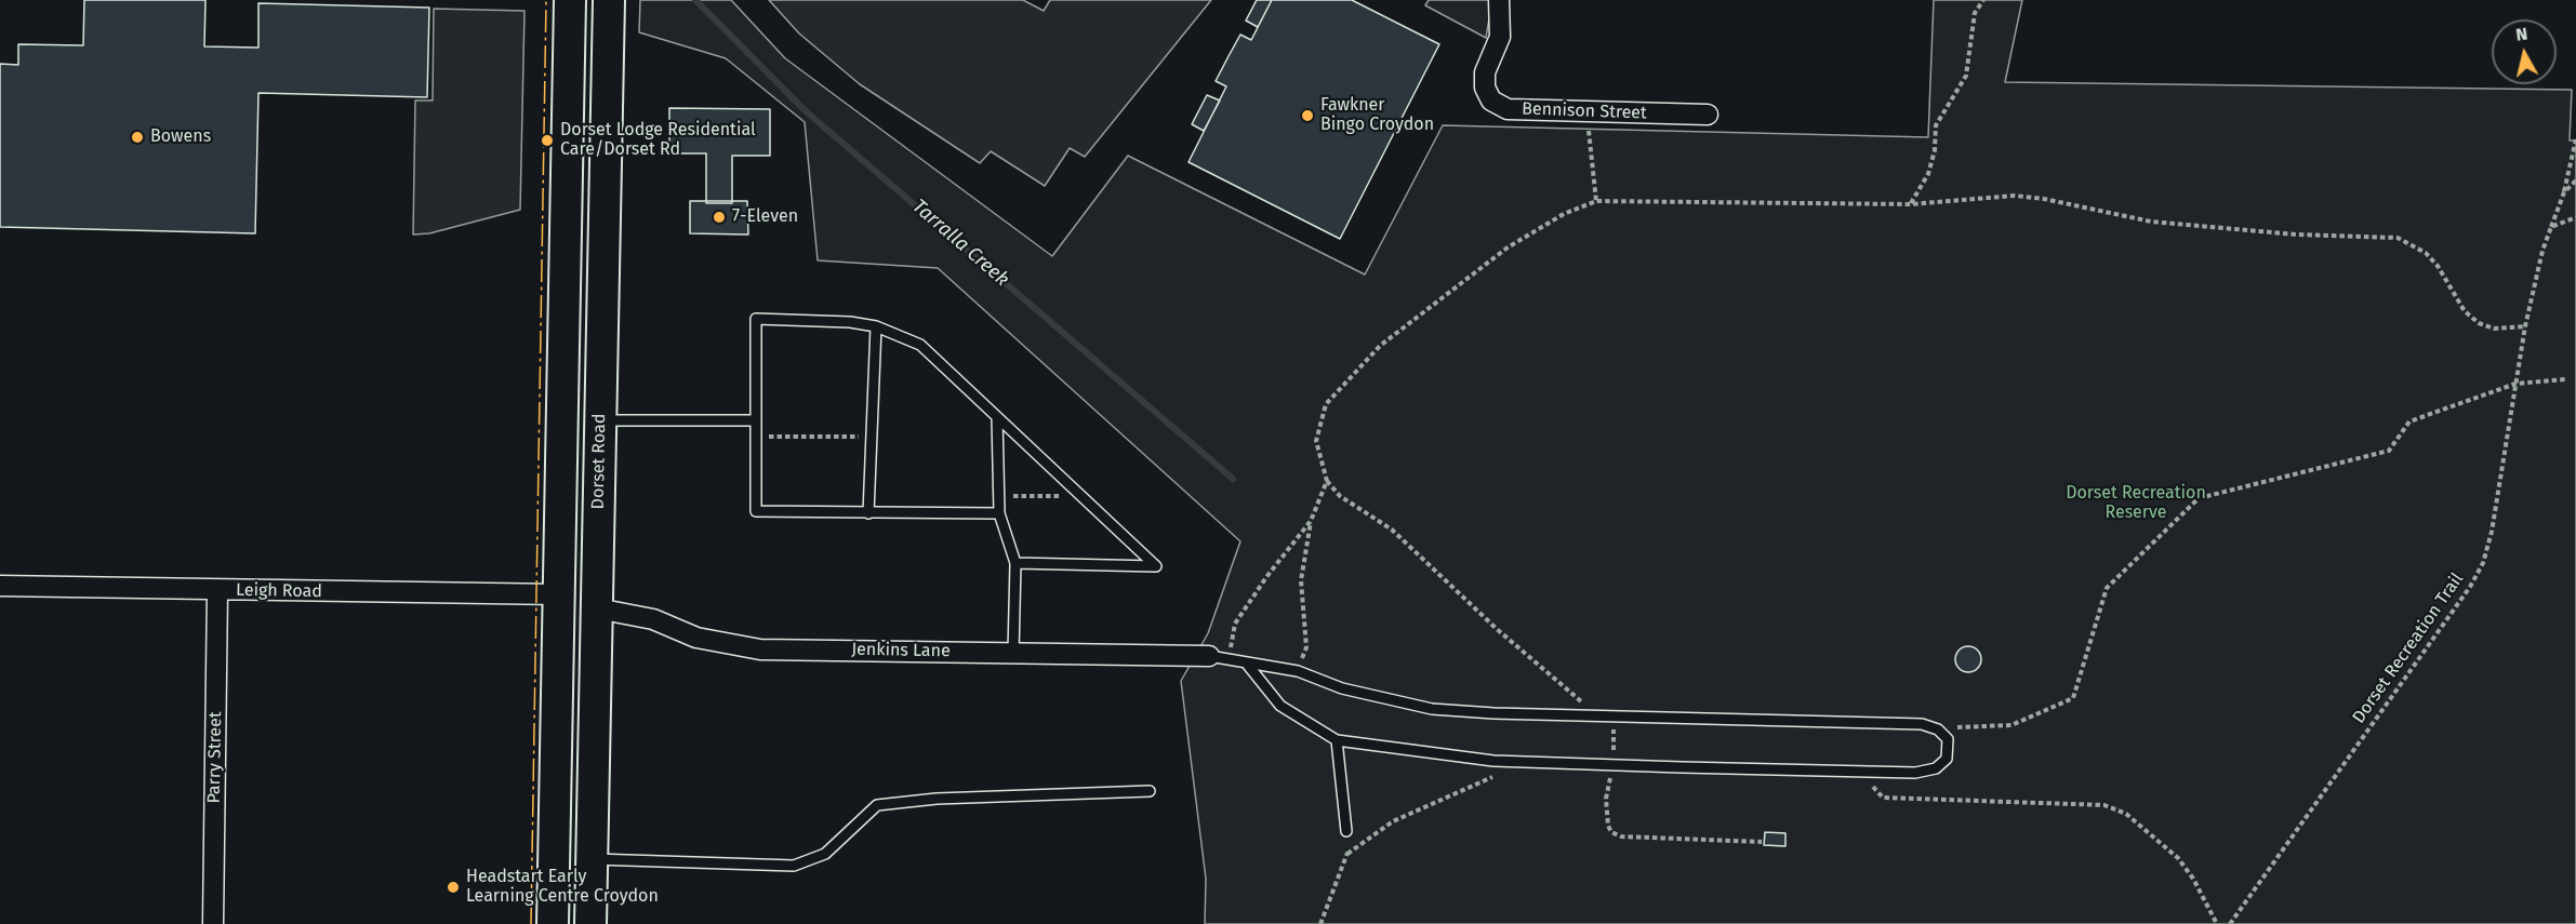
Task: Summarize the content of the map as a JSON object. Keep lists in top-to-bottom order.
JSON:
{
  "streets": {
    "main road": ["Dorset Road"],
    "street": [
      "Bennison Street",
      "Leigh Road",
      "Jenkins Lane",
      "Parry Street"
    ],
    "path": ["Dorset Recreation Trail"]
  },
  "crossings": [
    ["Dorset Road", "Jenkins Lane"],
    ["Leigh Road", "Parry Street"]
  ],
  "water": ["Tarralla Creek"],
  "parks": ["Dorset Recreation Reserve"],
  "places": [
    "Fawkner Bingo Croydon",
    "Bowens",
    "Dorset Lodge Residential Care/Dorset Rd",
    "7-Eleven",
    "Headstart Early Learning Centre Croydon"
  ],
  "north": "top"
}
